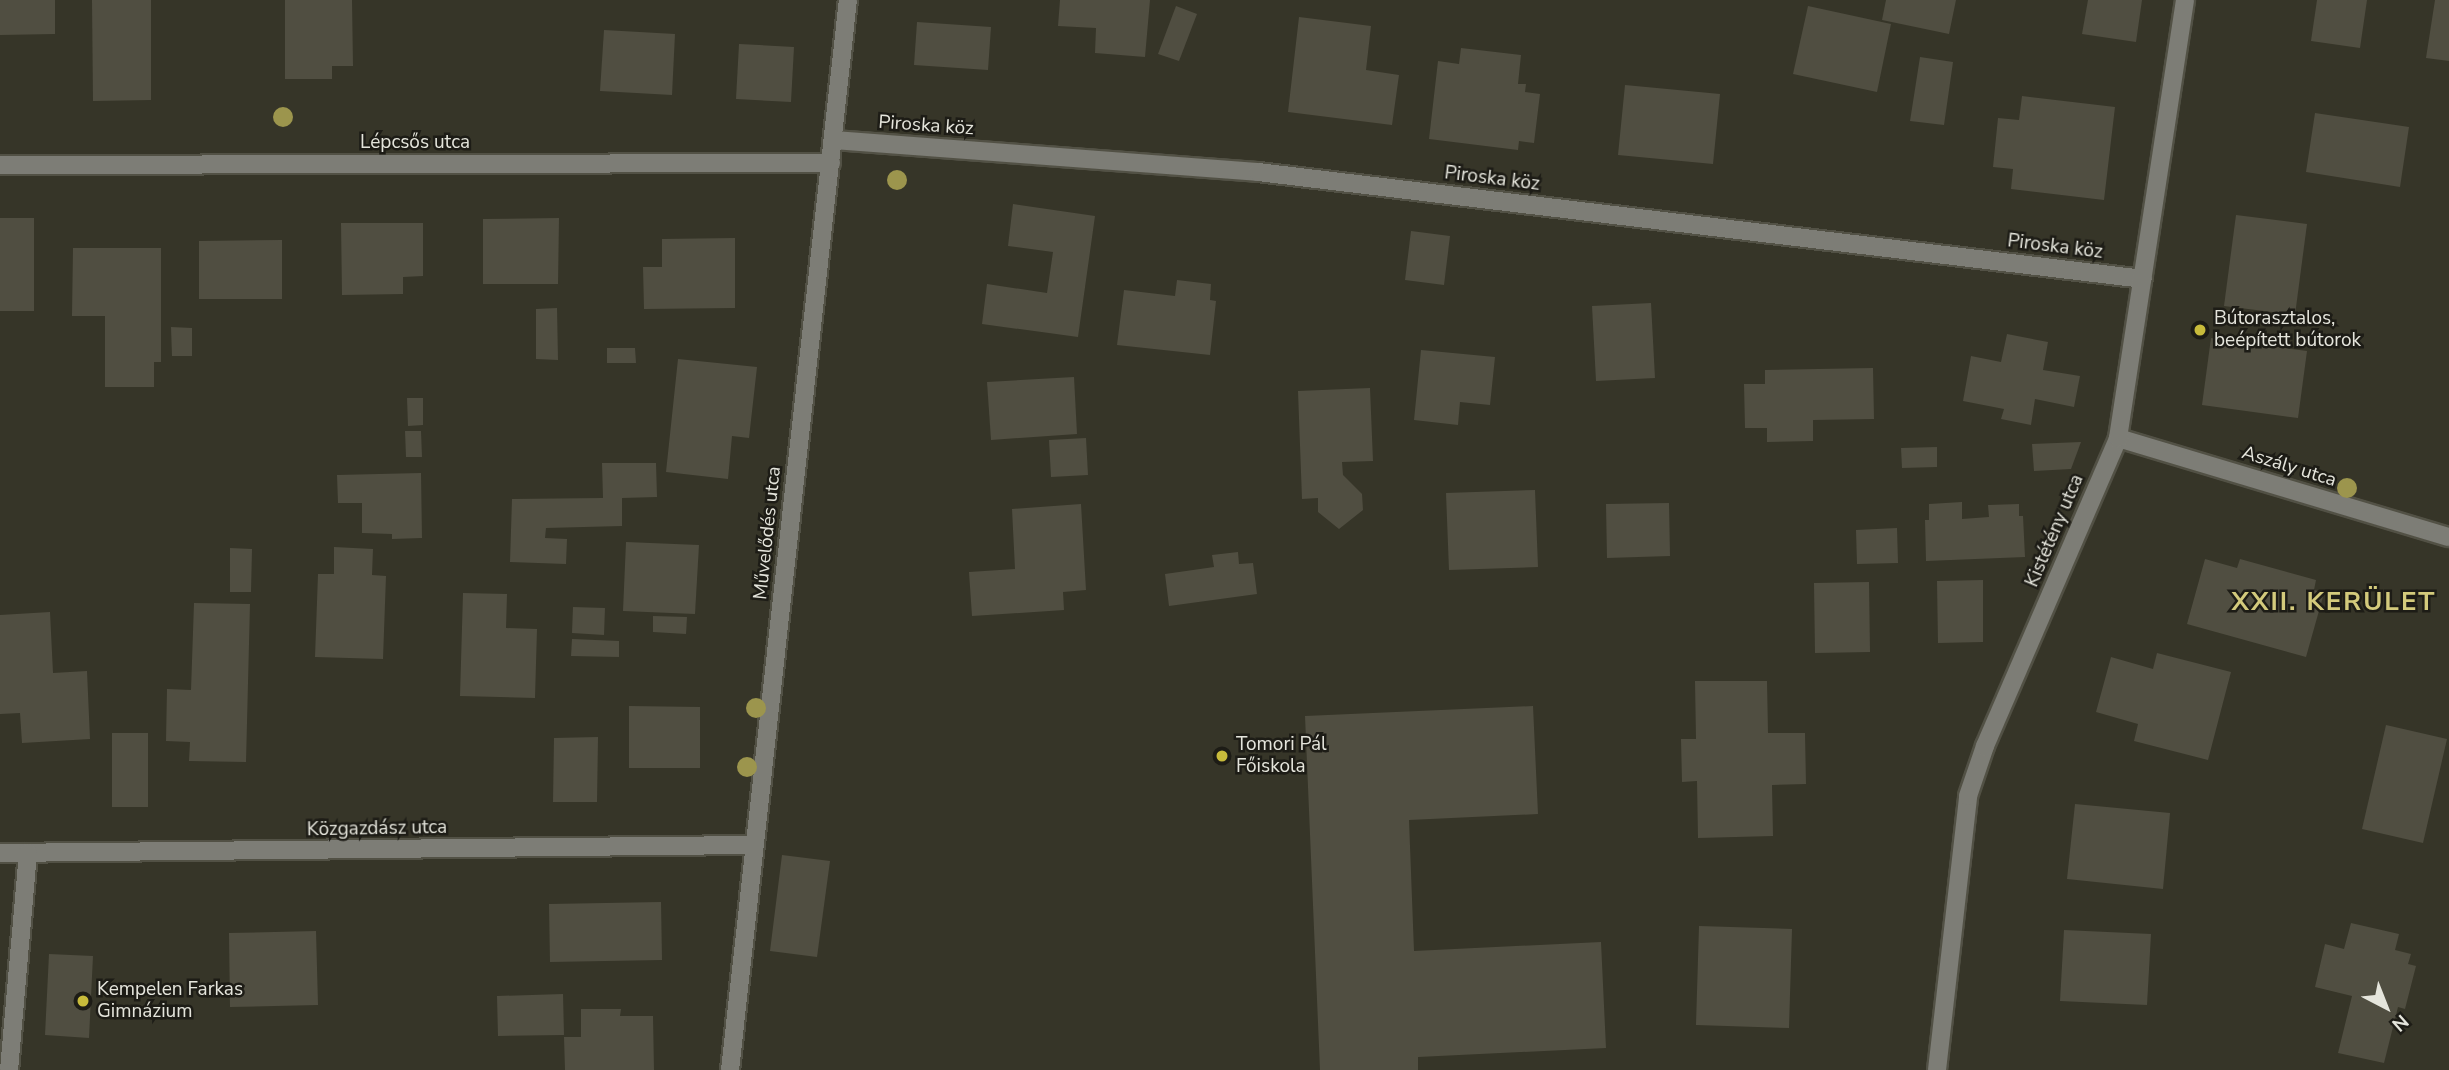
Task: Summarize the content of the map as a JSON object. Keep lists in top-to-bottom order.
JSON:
{
  "streets": {
    "street": [
      "Piroska köz",
      "Lépcsős utca",
      "Aszály utca",
      "Kistétény utca",
      "Művelődés utca",
      "Közgazdász utca"
    ]
  },
  "crossings": [
    ["Piroska köz", "Kistétény utca"],
    ["Piroska köz", "Művelődés utca"],
    ["Lépcsős utca", "Művelődés utca"],
    ["Aszály utca", "Kistétény utca"],
    ["Művelődés utca", "Közgazdász utca"]
  ],
  "districts": ["XXII. KERÜLET"],
  "places": ["Bútorasztalos, beépített bútorok", "Tomori Pál Főiskola", "Kempelen Farkas Gimnázium"],
  "north": "bottom right"
}
